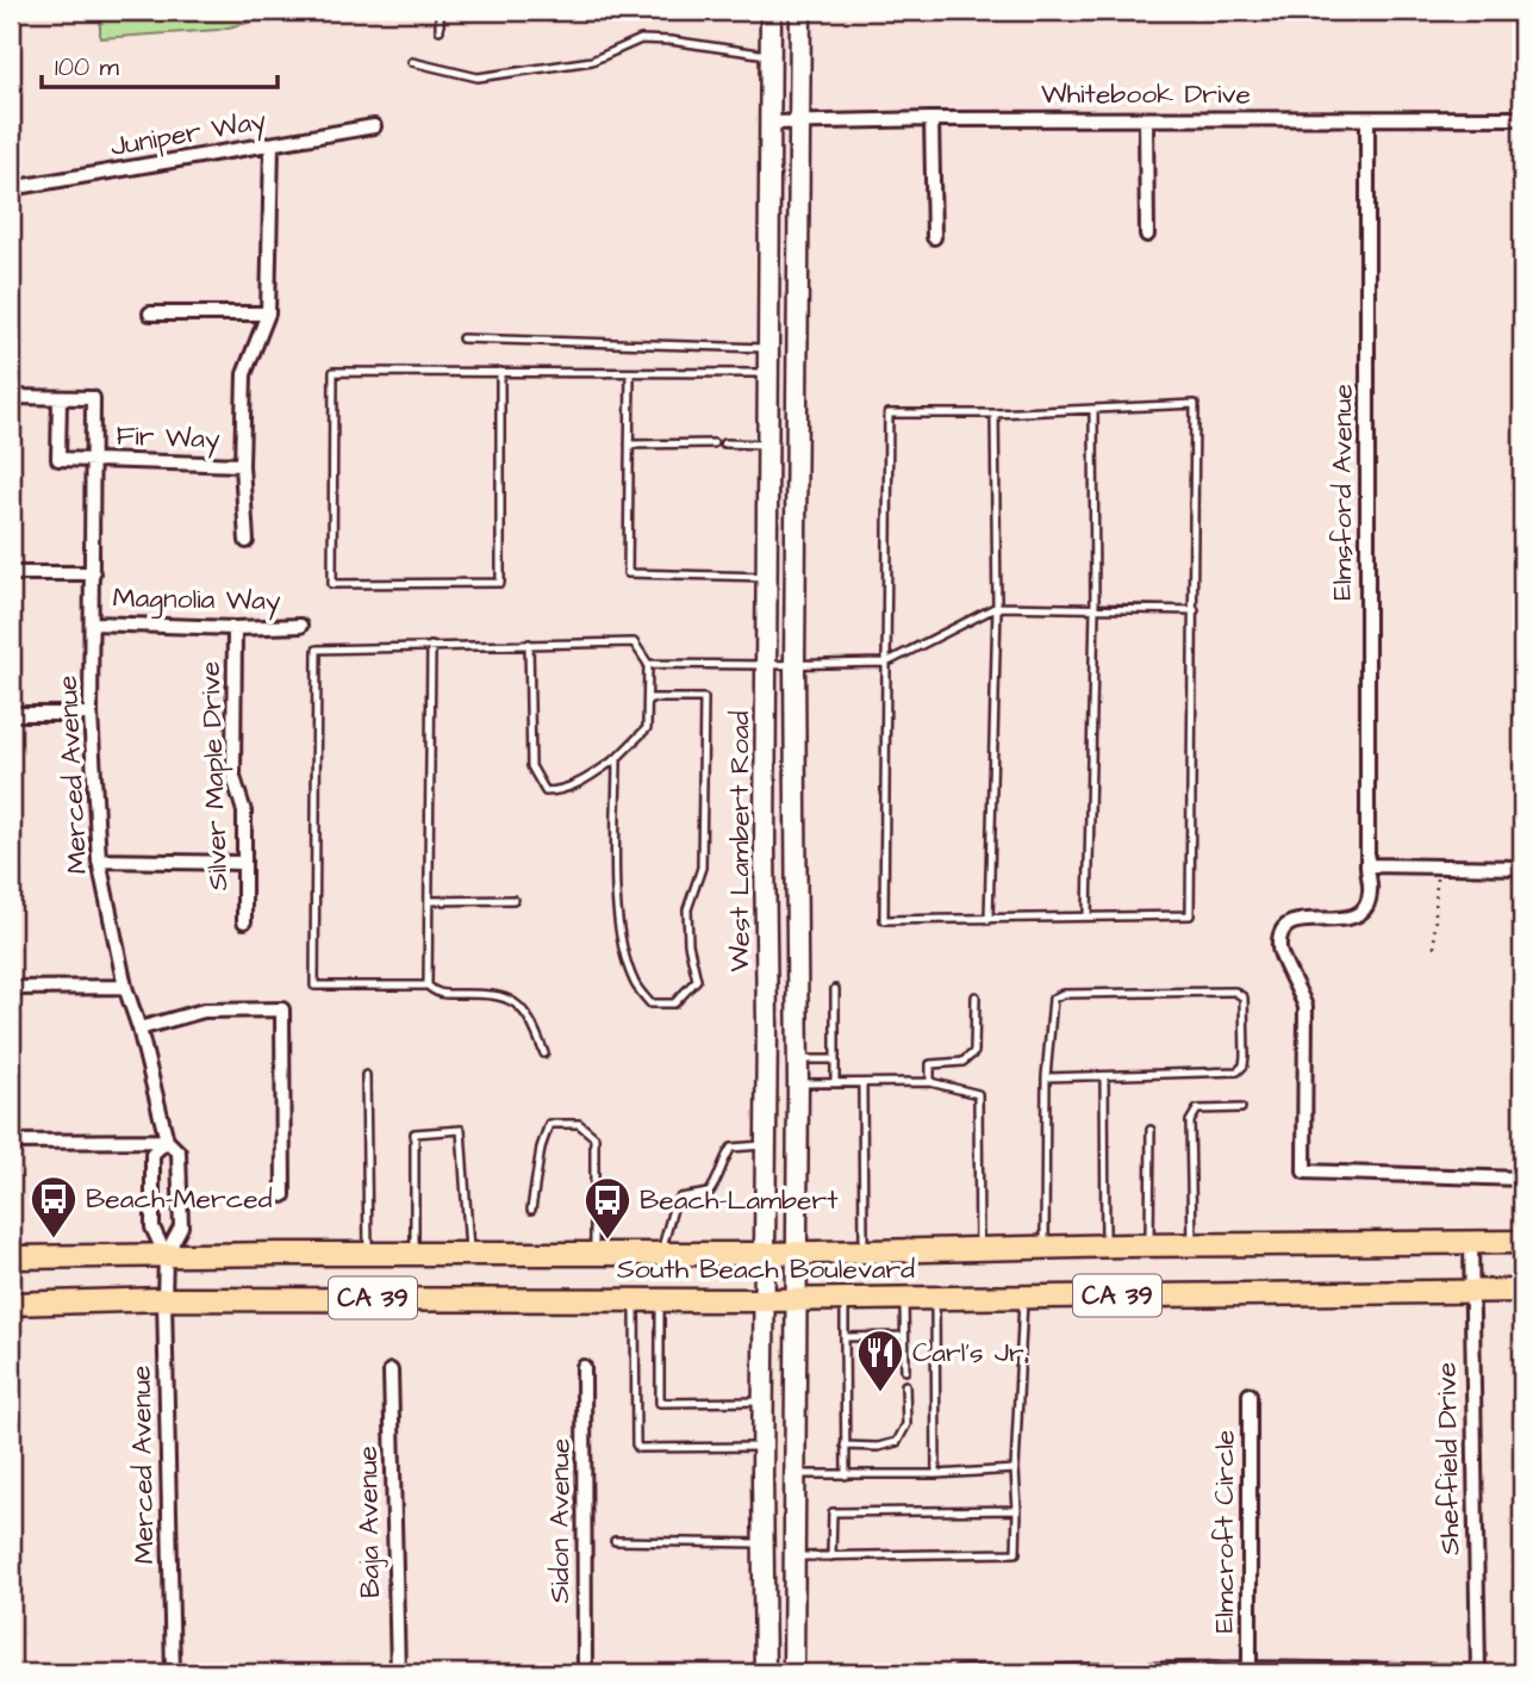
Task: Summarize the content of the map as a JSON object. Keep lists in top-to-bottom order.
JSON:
{
  "streets": {
    "main road": ["West Lambert Road", "South Beach Boulevard", "CA 39"],
    "street": [
      "Whitebook Drive",
      "Juniper Way",
      "Fir Way",
      "Elmsford Avenue",
      "Magnolia Way",
      "Merced Avenue",
      "Silver Maple Drive",
      "Sheffield Drive",
      "Sidon Avenue",
      "Baja Avenue",
      "Elmcroft Circle"
    ]
  },
  "crossings": [
    ["Whitebook Drive", "Elmsford Avenue"],
    ["Whitebook Drive", "West Lambert Road"],
    ["Fir Way", "Merced Avenue"],
    ["Magnolia Way", "Merced Avenue"],
    ["Magnolia Way", "Silver Maple Drive"],
    ["Merced Avenue", "South Beach Boulevard"],
    ["West Lambert Road", "South Beach Boulevard"],
    ["South Beach Boulevard", "Sheffield Drive"]
  ],
  "places": {
    "bus stop": ["Beach-Merced", "Beach-Lambert"],
    "restaurant": ["Carl's Jr."]
  },
  "scale_bar": "100 m"
}
